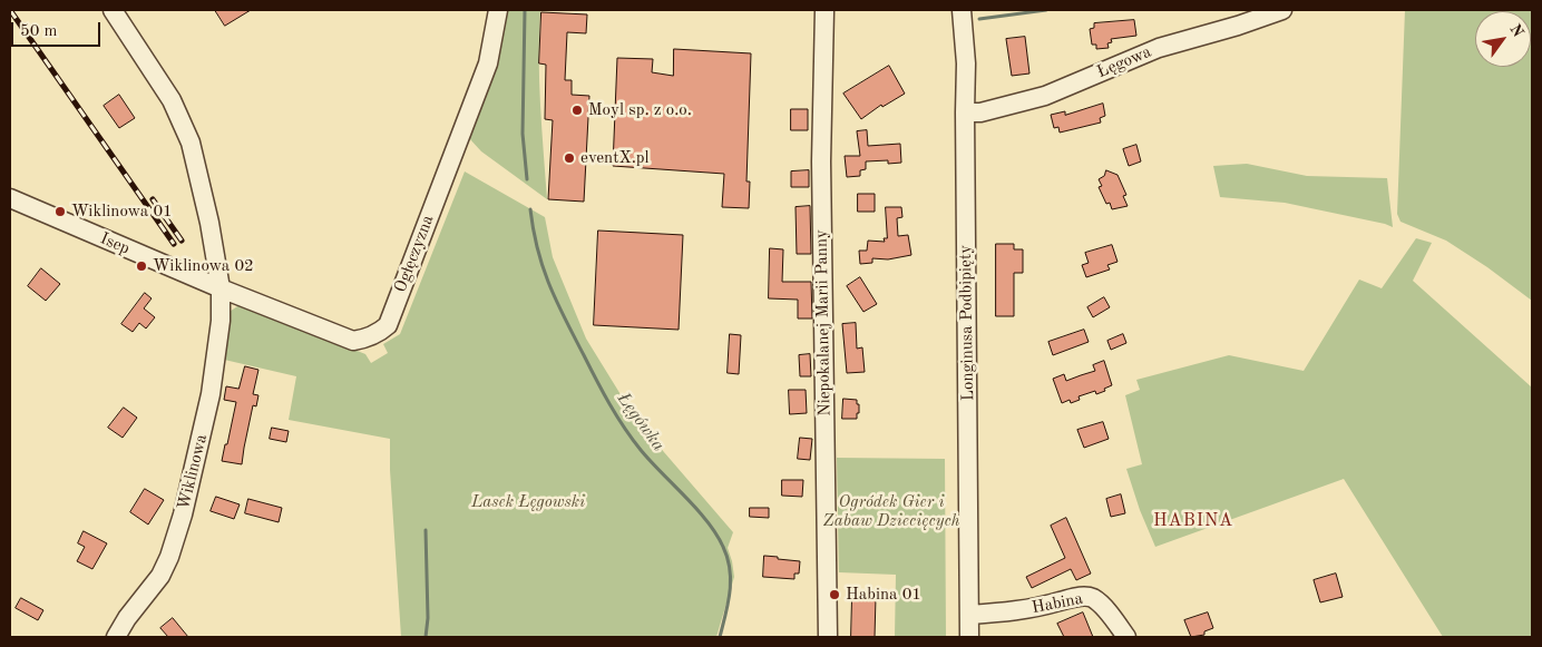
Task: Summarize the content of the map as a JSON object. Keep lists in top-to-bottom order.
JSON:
{
  "streets": {
    "street": [
      "Łęgowa",
      "Isep",
      "Ogłęczyzna",
      "Niepokalanej Marii Panny",
      "Longinusa Podbipięty",
      "Wiklinowa",
      "Habina"
    ]
  },
  "crossings": [
    ["Łęgowa", "Longinusa Podbipięty"],
    ["Isep", "Ogłęczyzna"],
    ["Isep", "Wiklinowa"],
    ["Ogłęczyzna", "Wiklinowa"],
    ["Longinusa Podbipięty", "Habina"]
  ],
  "districts": ["HABINA"],
  "water": ["Łęgówka"],
  "parks": ["Lasek Łęgowski", "Ogródek Gier i Zabaw Dziecięcych"],
  "places": [
    "Moyl sp. z o.o.",
    "eventX.pl",
    "Wiklinowa 01",
    "Wiklinowa 02",
    "Habina 01"
  ],
  "scale_bar": "50 m",
  "north": "top right"
}
